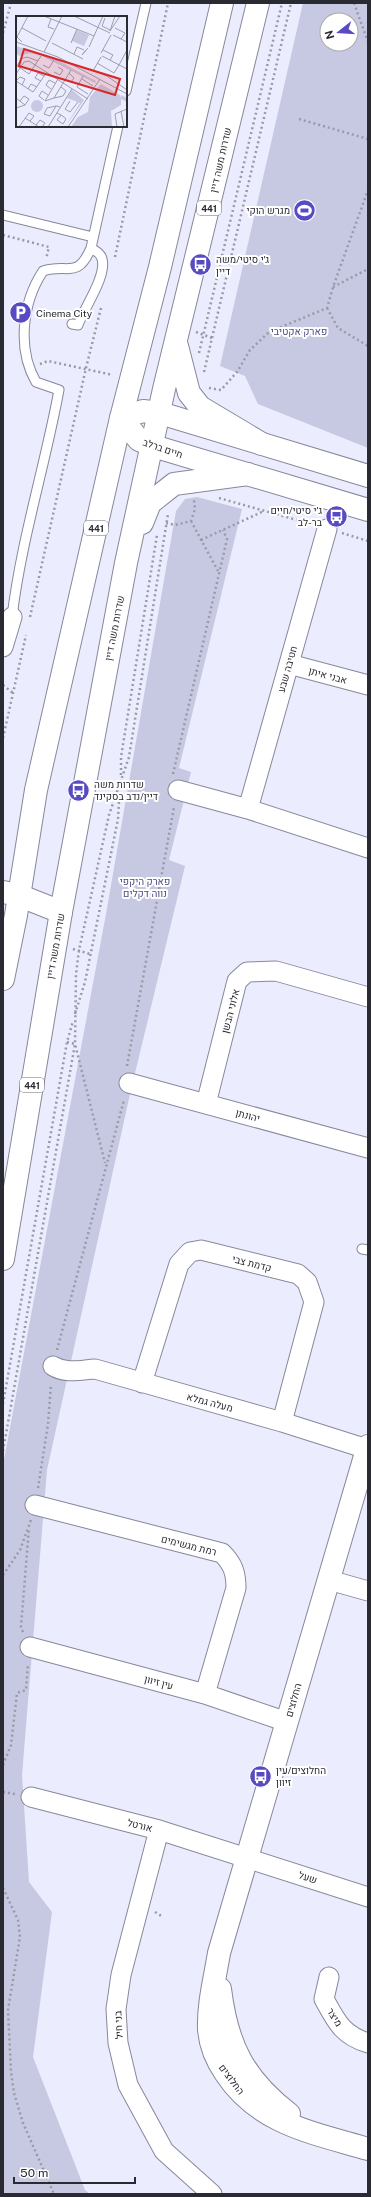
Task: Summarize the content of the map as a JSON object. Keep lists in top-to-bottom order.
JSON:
{
  "streets": {
    "main road": [
      "שדרות משה דיין",
      "441",
      "חיים ברלב",
      "החלוצים"
    ],
    "street": [
      "חטיבה שבע",
      "אבני איתן",
      "אלוני הבשן",
      "יהונתן",
      "קדמת צבי",
      "מעלה גמלא",
      "רמת מגשימים",
      "עין זיוון",
      "אורטל",
      "שעל",
      "מיצר",
      "בני חיל"
    ]
  },
  "crossings": [
    ["שדרות משה דיין", "חיים ברלב"],
    ["441", "חיים ברלב"],
    ["חטיבה שבע", "אבני איתן"],
    ["אלוני הבשן", "יהונתן"],
    ["קדמת צבי", "מעלה גמלא"],
    ["מעלה גמלא", "החלוצים"],
    ["רמת מגשימים", "עין זיוון"],
    ["עין זיוון", "החלוצים"],
    ["החלוצים", "אורטל"],
    ["החלוצים", "שעל"],
    ["אורטל", "שעל"],
    ["אורטל", "בני חיל"]
  ],
  "parks": ["פארק אקטיבי", "פארק היקפי נווה דקלים"],
  "places": {
    "sports": ["מגרש הוקי"],
    "bus stop": [
      "ג׳י סיטי/משה דיין",
      "ג׳י סיטי/חיים בר-לב",
      "שדרות משה דיין/נדב בסקינד",
      "החלוצים/עין זיוון"
    ],
    "parking": ["Cinema City"]
  },
  "scale_bar": "50 m",
  "north": "left"
}
